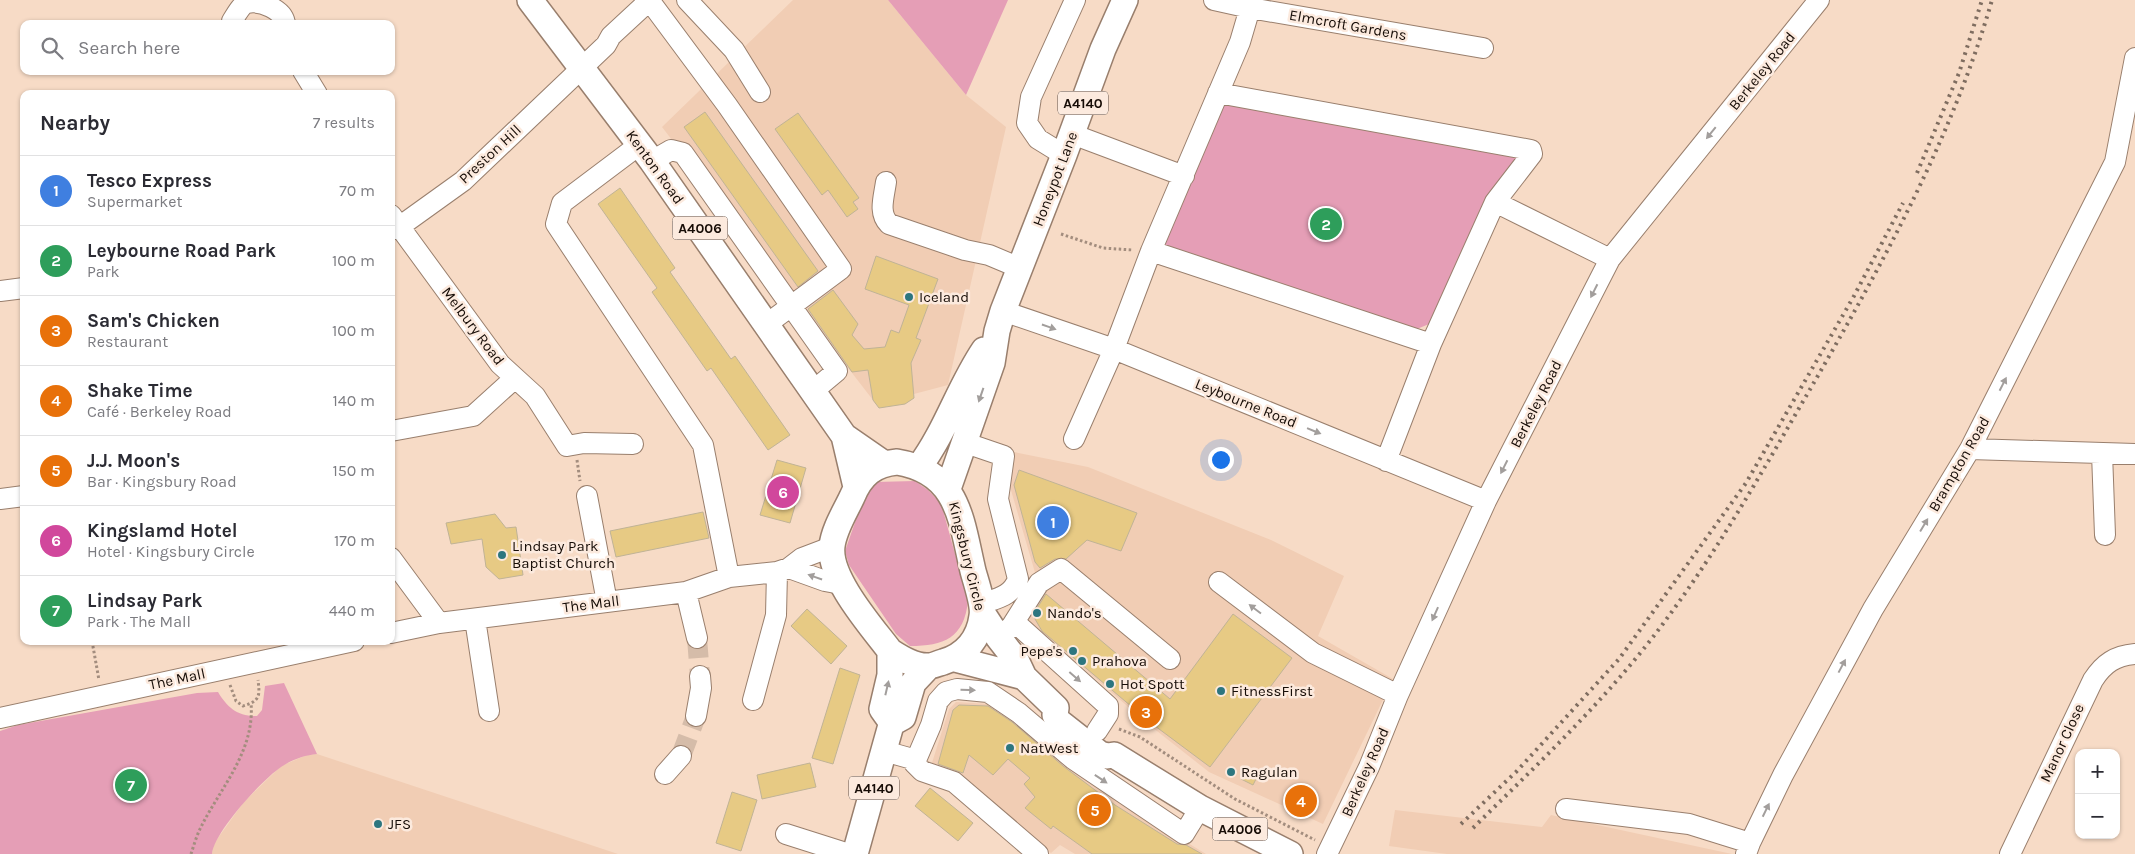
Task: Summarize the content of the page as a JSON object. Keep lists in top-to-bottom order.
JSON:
{
  "streets": {
    "main road": [
      "A4140",
      "Kenton Road",
      "Honeypot Lane",
      "A4006",
      "Kingsbury Circle"
    ],
    "street": [
      "Elmcroft Gardens",
      "Berkeley Road",
      "Preston Hill",
      "Melbury Road",
      "Leybourne Road",
      "Brampton Road",
      "The Mall",
      "Manor Close"
    ]
  },
  "crossings": [
    ["Berkeley Road", "Leybourne Road"],
    ["A4140", "Kenton Road"],
    ["A4140", "Honeypot Lane"],
    ["A4140", "A4006"],
    ["A4140", "Kingsbury Circle"],
    ["A4140", "The Mall"],
    ["Preston Hill", "Kenton Road"],
    ["Kenton Road", "Honeypot Lane"],
    ["Kenton Road", "A4006"],
    ["Kenton Road", "Kingsbury Circle"],
    ["Kenton Road", "The Mall"],
    ["Honeypot Lane", "A4006"],
    ["Honeypot Lane", "Leybourne Road"],
    ["Honeypot Lane", "Kingsbury Circle"],
    ["Honeypot Lane", "The Mall"],
    ["A4006", "Kingsbury Circle"],
    ["A4006", "The Mall"],
    ["Kingsbury Circle", "The Mall"]
  ],
  "one_way": ["Brampton Road"],
  "places": [
    "Iceland",
    "Lindsay Park Baptist Church",
    "Nando's",
    "Pepe's",
    "Prahova",
    "Hot Spott",
    "FitnessFirst",
    "NatWest",
    "Ragulan",
    "JFS"
  ],
  "page": {
    "search": "Search here",
    "heading": ["Nearby", "7 results"],
    "list": [
      {
        "mark": "1",
        "name": "Tesco Express",
        "note": "Supermarket",
        "value": "70 m"
      },
      {
        "mark": "2",
        "name": "Leybourne Road Park",
        "note": "Park",
        "value": "100 m"
      },
      {
        "mark": "3",
        "name": "Sam's Chicken",
        "note": "Restaurant",
        "value": "100 m"
      },
      {
        "mark": "4",
        "name": "Shake Time",
        "note": "Café · Berkeley Road",
        "value": "140 m"
      },
      {
        "mark": "5",
        "name": "J.J. Moon's",
        "note": "Bar · Kingsbury Road",
        "value": "150 m"
      },
      {
        "mark": "6",
        "name": "Kingslamd Hotel",
        "note": "Hotel · Kingsbury Circle",
        "value": "170 m"
      },
      {
        "mark": "7",
        "name": "Lindsay Park",
        "note": "Park · The Mall",
        "value": "440 m"
      }
    ],
    "pins": [
      "2",
      "6",
      "1",
      "3",
      "7",
      "4",
      "5"
    ],
    "map_buttons": ["+", "−"]
  }
}
